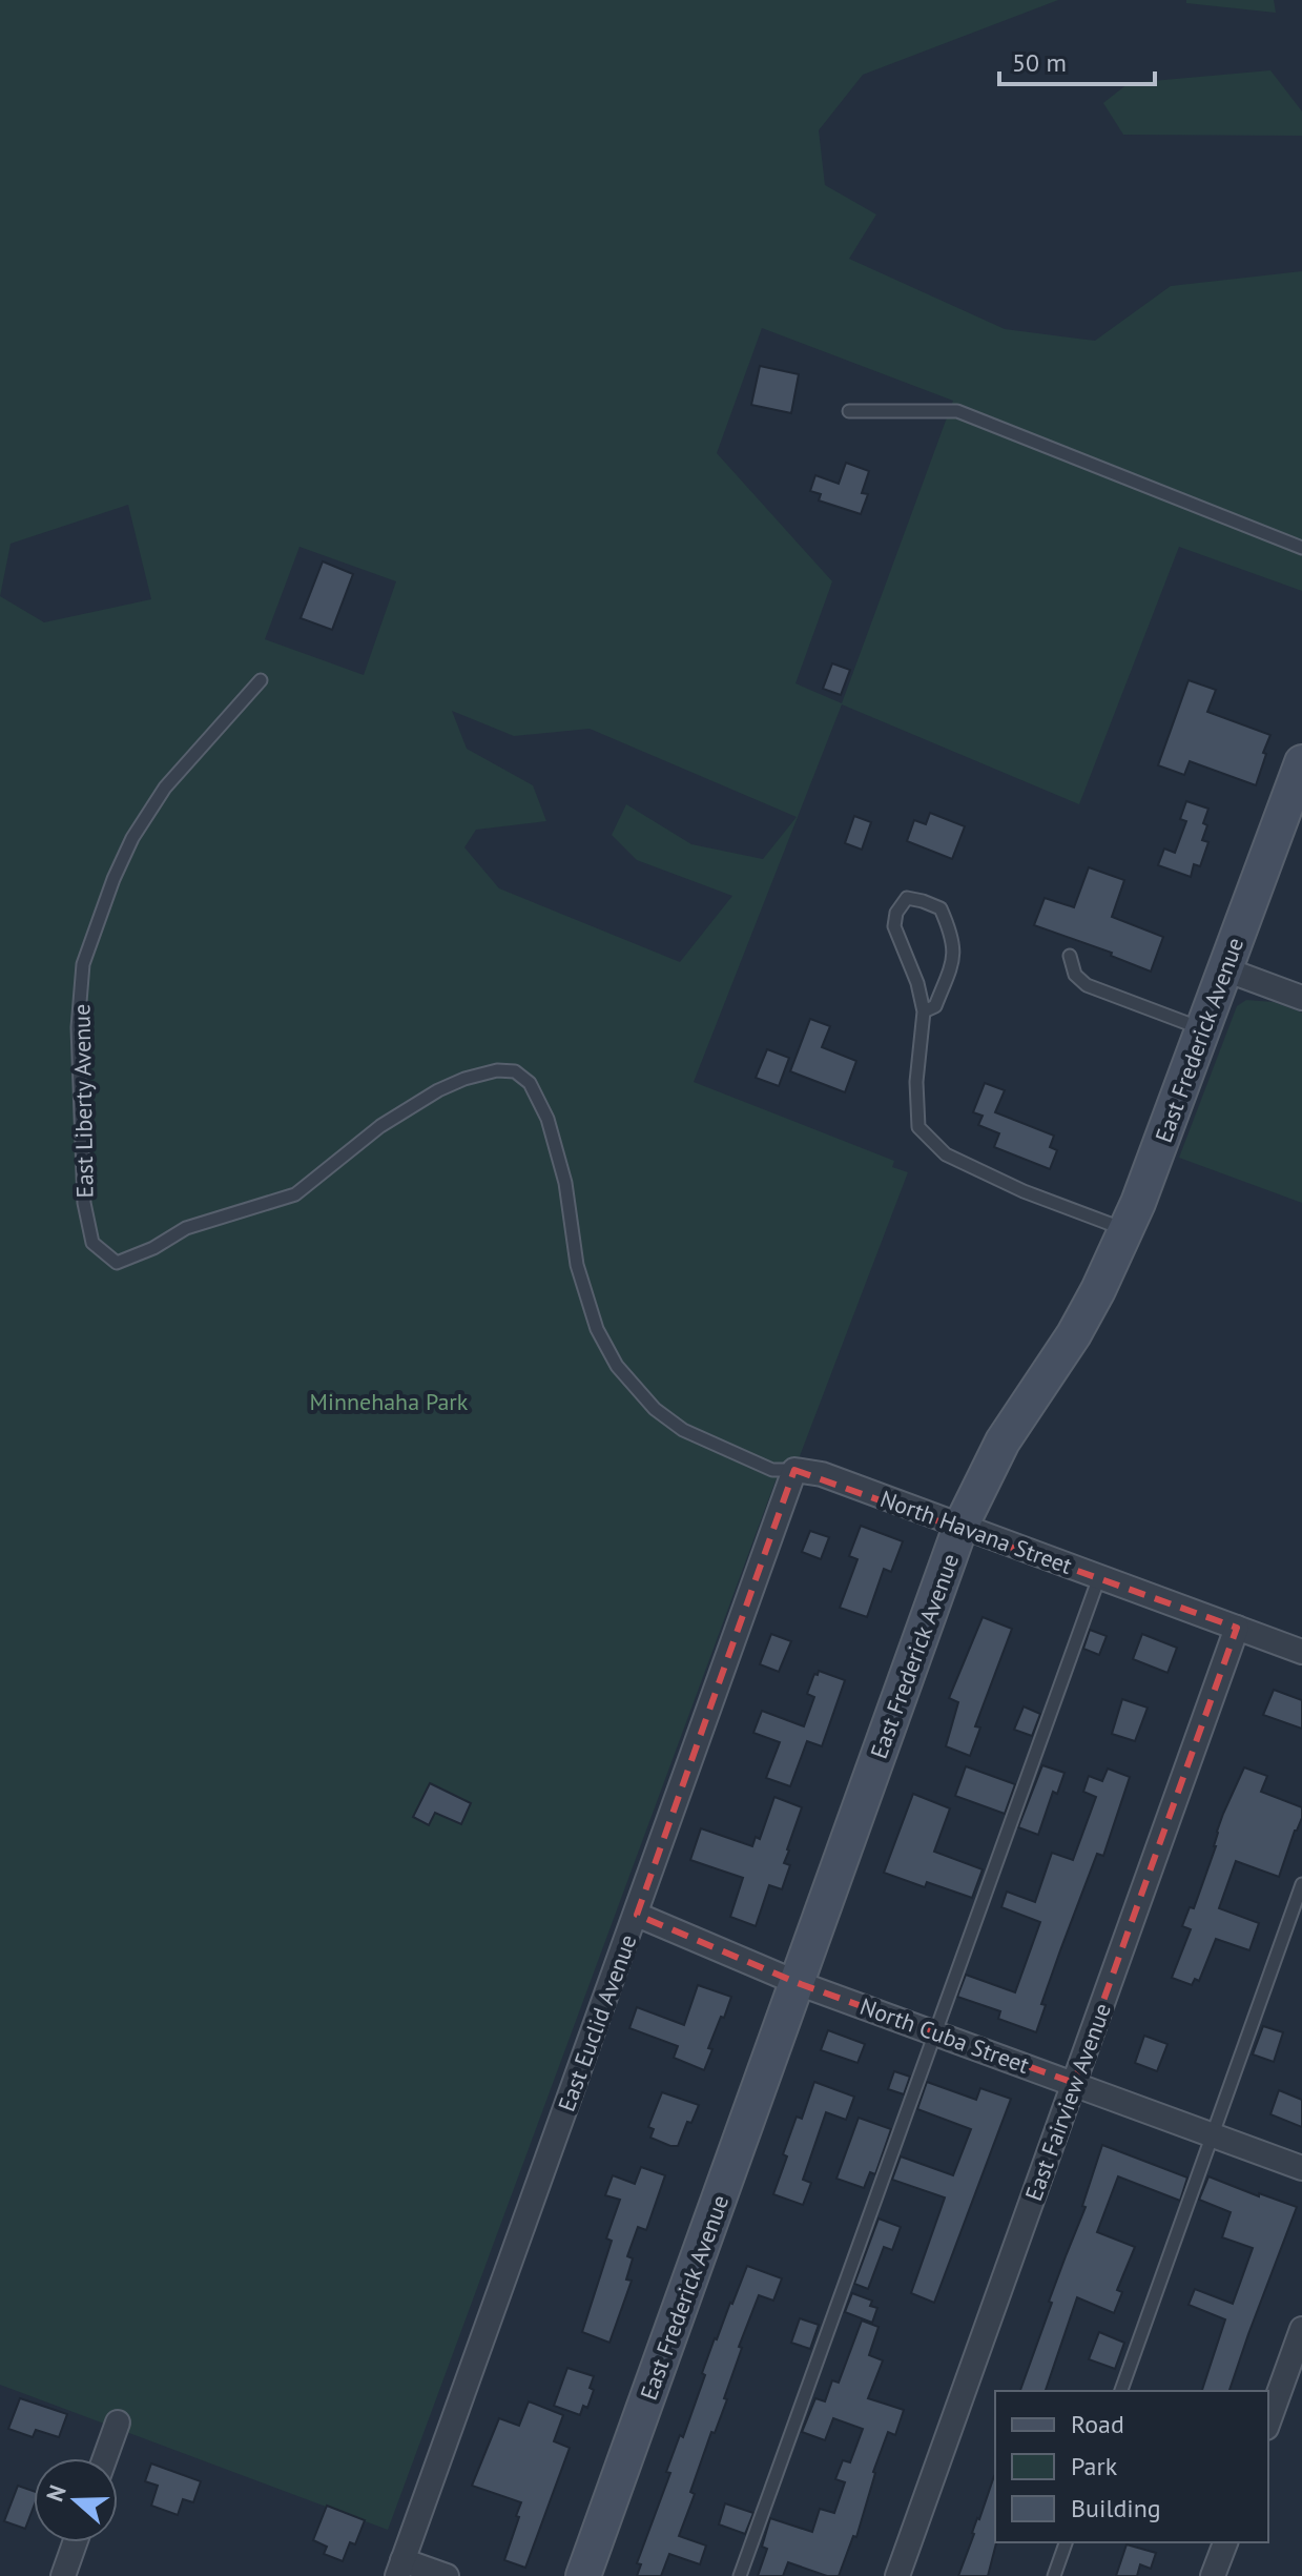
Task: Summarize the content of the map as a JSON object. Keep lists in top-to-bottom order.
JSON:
{
  "streets": {
    "main road": ["East Frederick Avenue"],
    "street": [
      "North Havana Street",
      "East Euclid Avenue",
      "North Cuba Street",
      "East Fairview Avenue"
    ],
    "lane": ["East Liberty Avenue"]
  },
  "crossings": [
    ["East Frederick Avenue", "North Havana Street"],
    ["East Frederick Avenue", "North Cuba Street"],
    ["East Liberty Avenue", "North Havana Street"],
    ["North Havana Street", "East Euclid Avenue"],
    ["North Havana Street", "East Fairview Avenue"],
    ["East Euclid Avenue", "North Cuba Street"],
    ["North Cuba Street", "East Fairview Avenue"]
  ],
  "parks": ["Minnehaha Park"],
  "legend": ["Road", "Park", "Building"],
  "scale_bar": "50 m",
  "north": "left"
}
